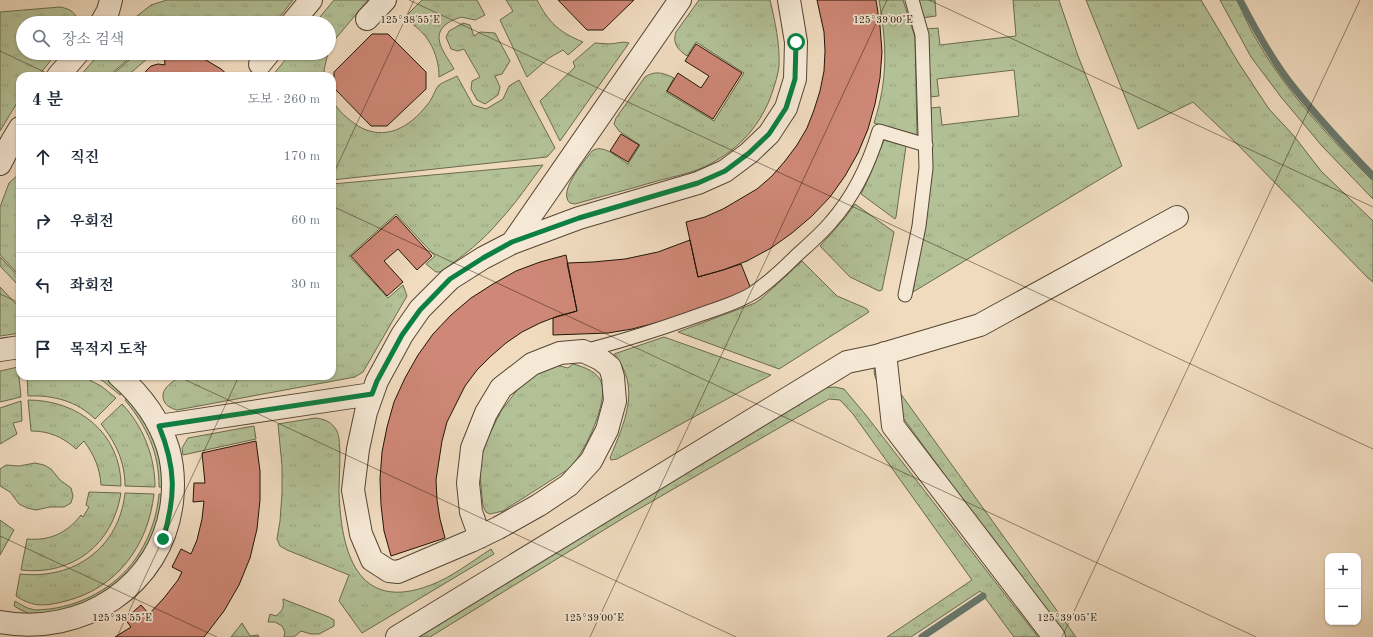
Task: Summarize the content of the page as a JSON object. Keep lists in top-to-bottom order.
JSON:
{
  "page": {
    "search": "장소 검색",
    "heading": ["4 분", "도보 · 260 m"],
    "list": [
      ["직진", "170 m"],
      ["우회전", "60 m"],
      ["좌회전", "30 m"],
      "목적지 도착"
    ],
    "map_buttons": ["+", "−"]
  },
  "coordinates": ["125°38'55\"E", "125°39'00\"E", "125°39'05\"E"]
}
